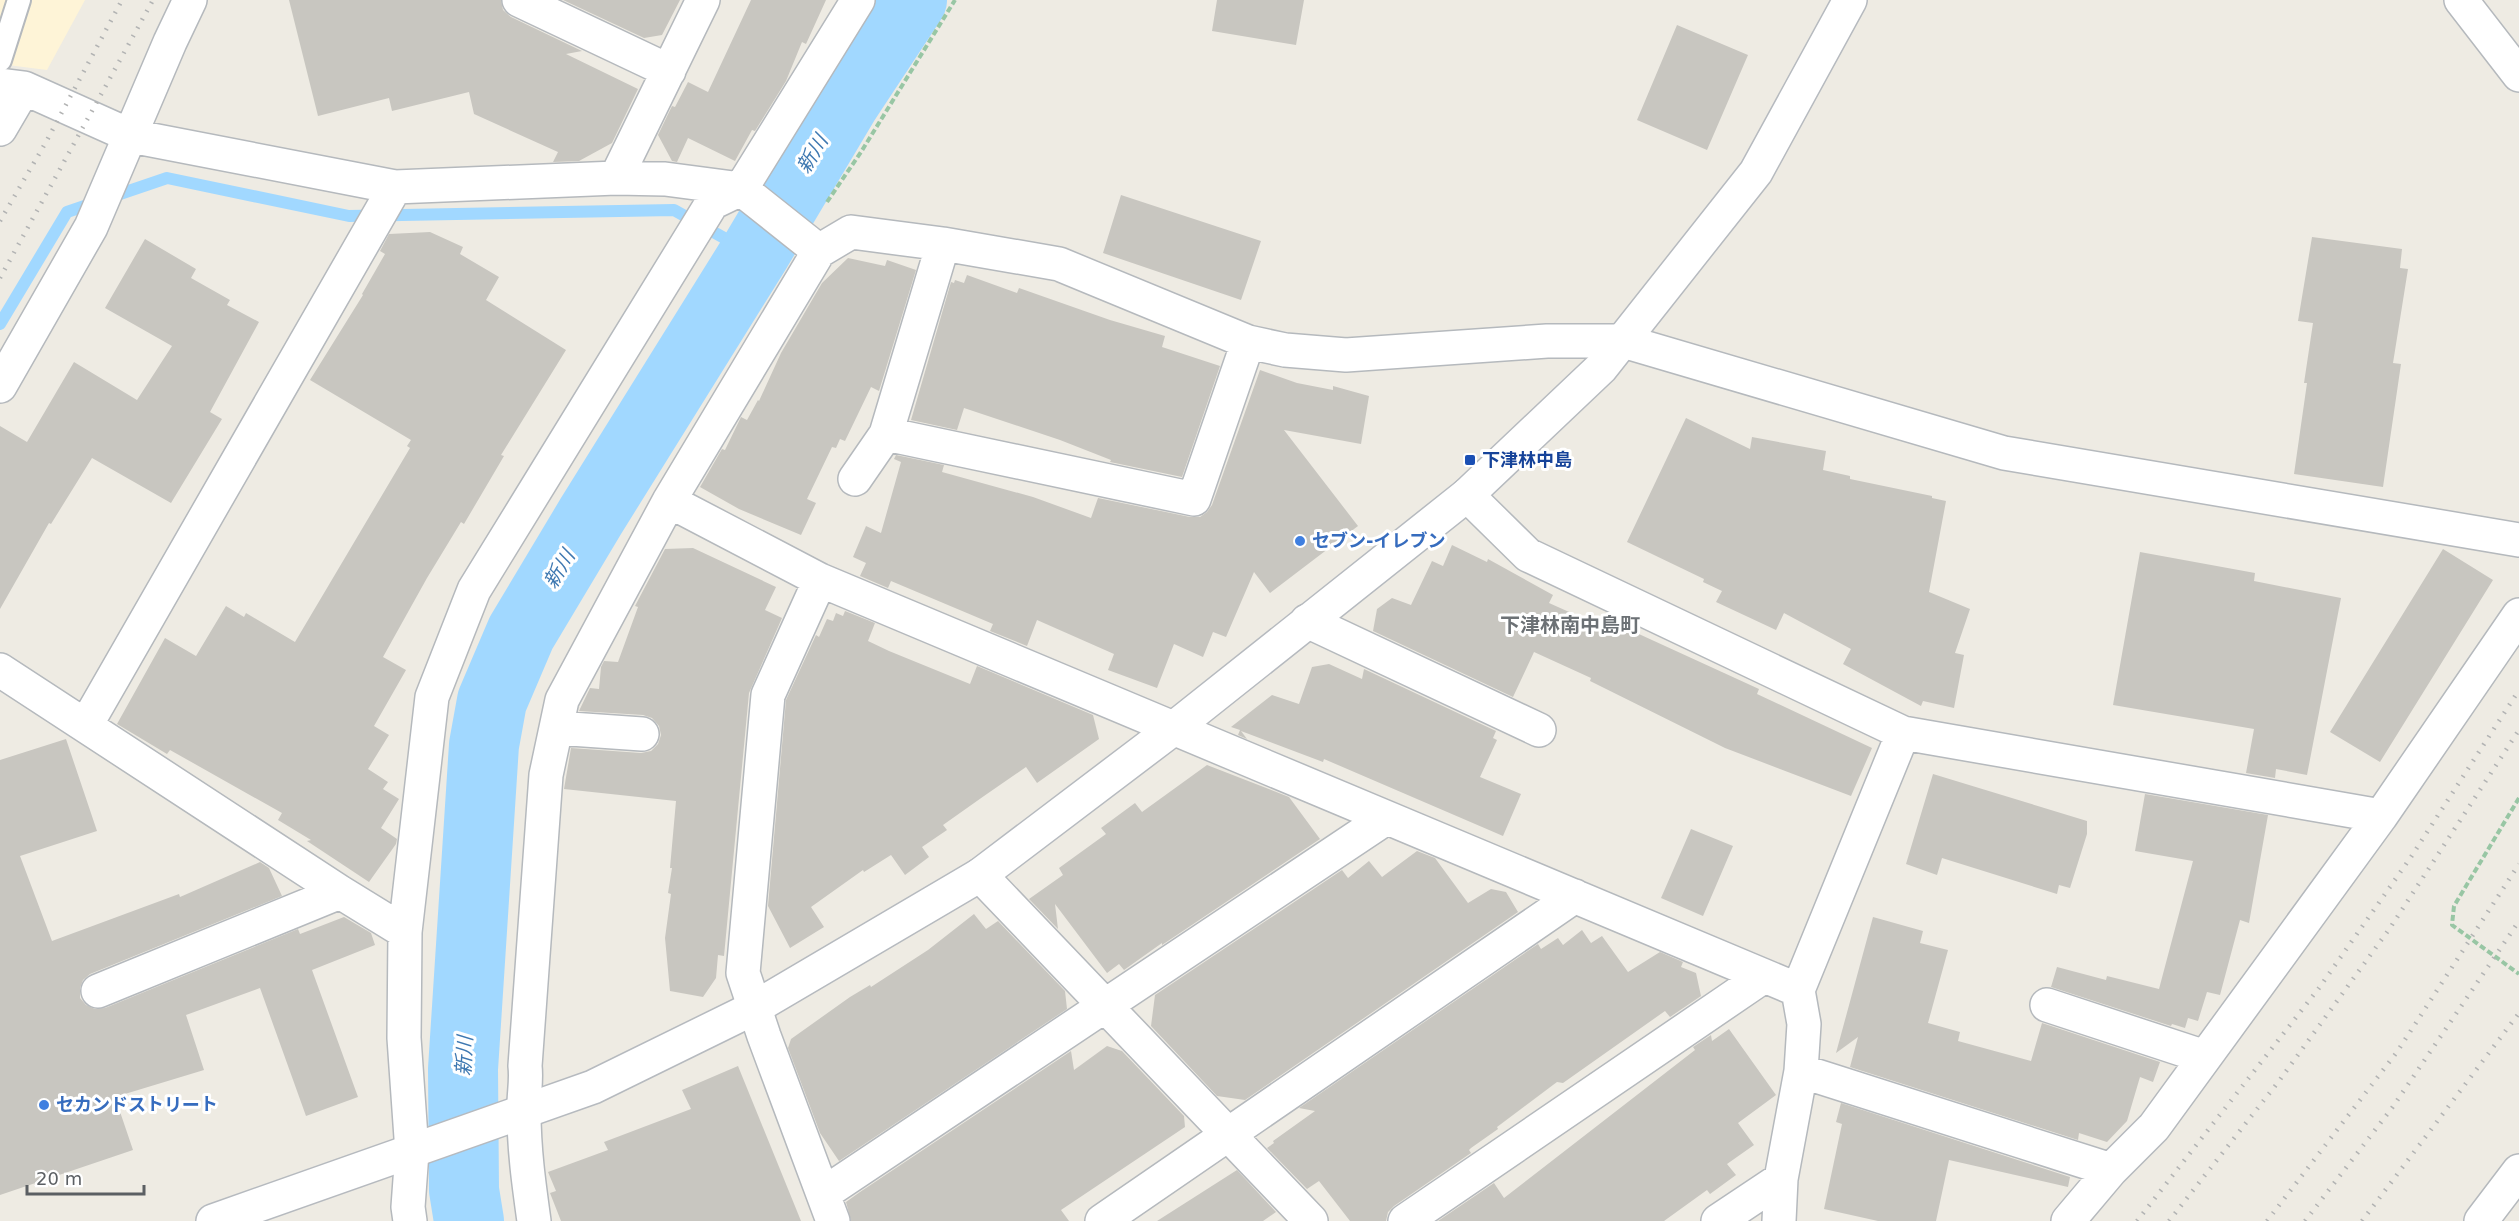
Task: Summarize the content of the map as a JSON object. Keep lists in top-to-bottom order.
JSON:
{
  "districts": ["下津林南中島町"],
  "water": ["新川"],
  "places": {
    "transit": ["下津林中島"],
    "other": ["セブン-イレブン", "セカンドストリート"]
  },
  "scale_bar": "20 m"
}
